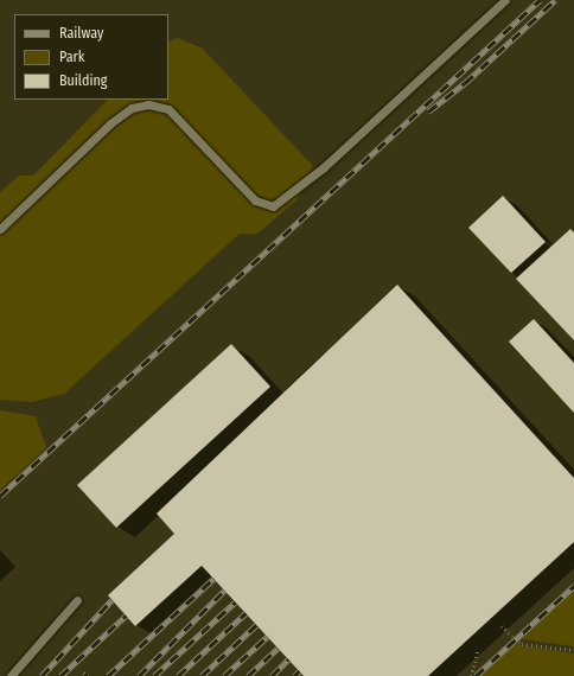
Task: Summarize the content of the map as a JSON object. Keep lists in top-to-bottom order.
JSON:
{
  "legend": ["Railway", "Park", "Building"]
}
